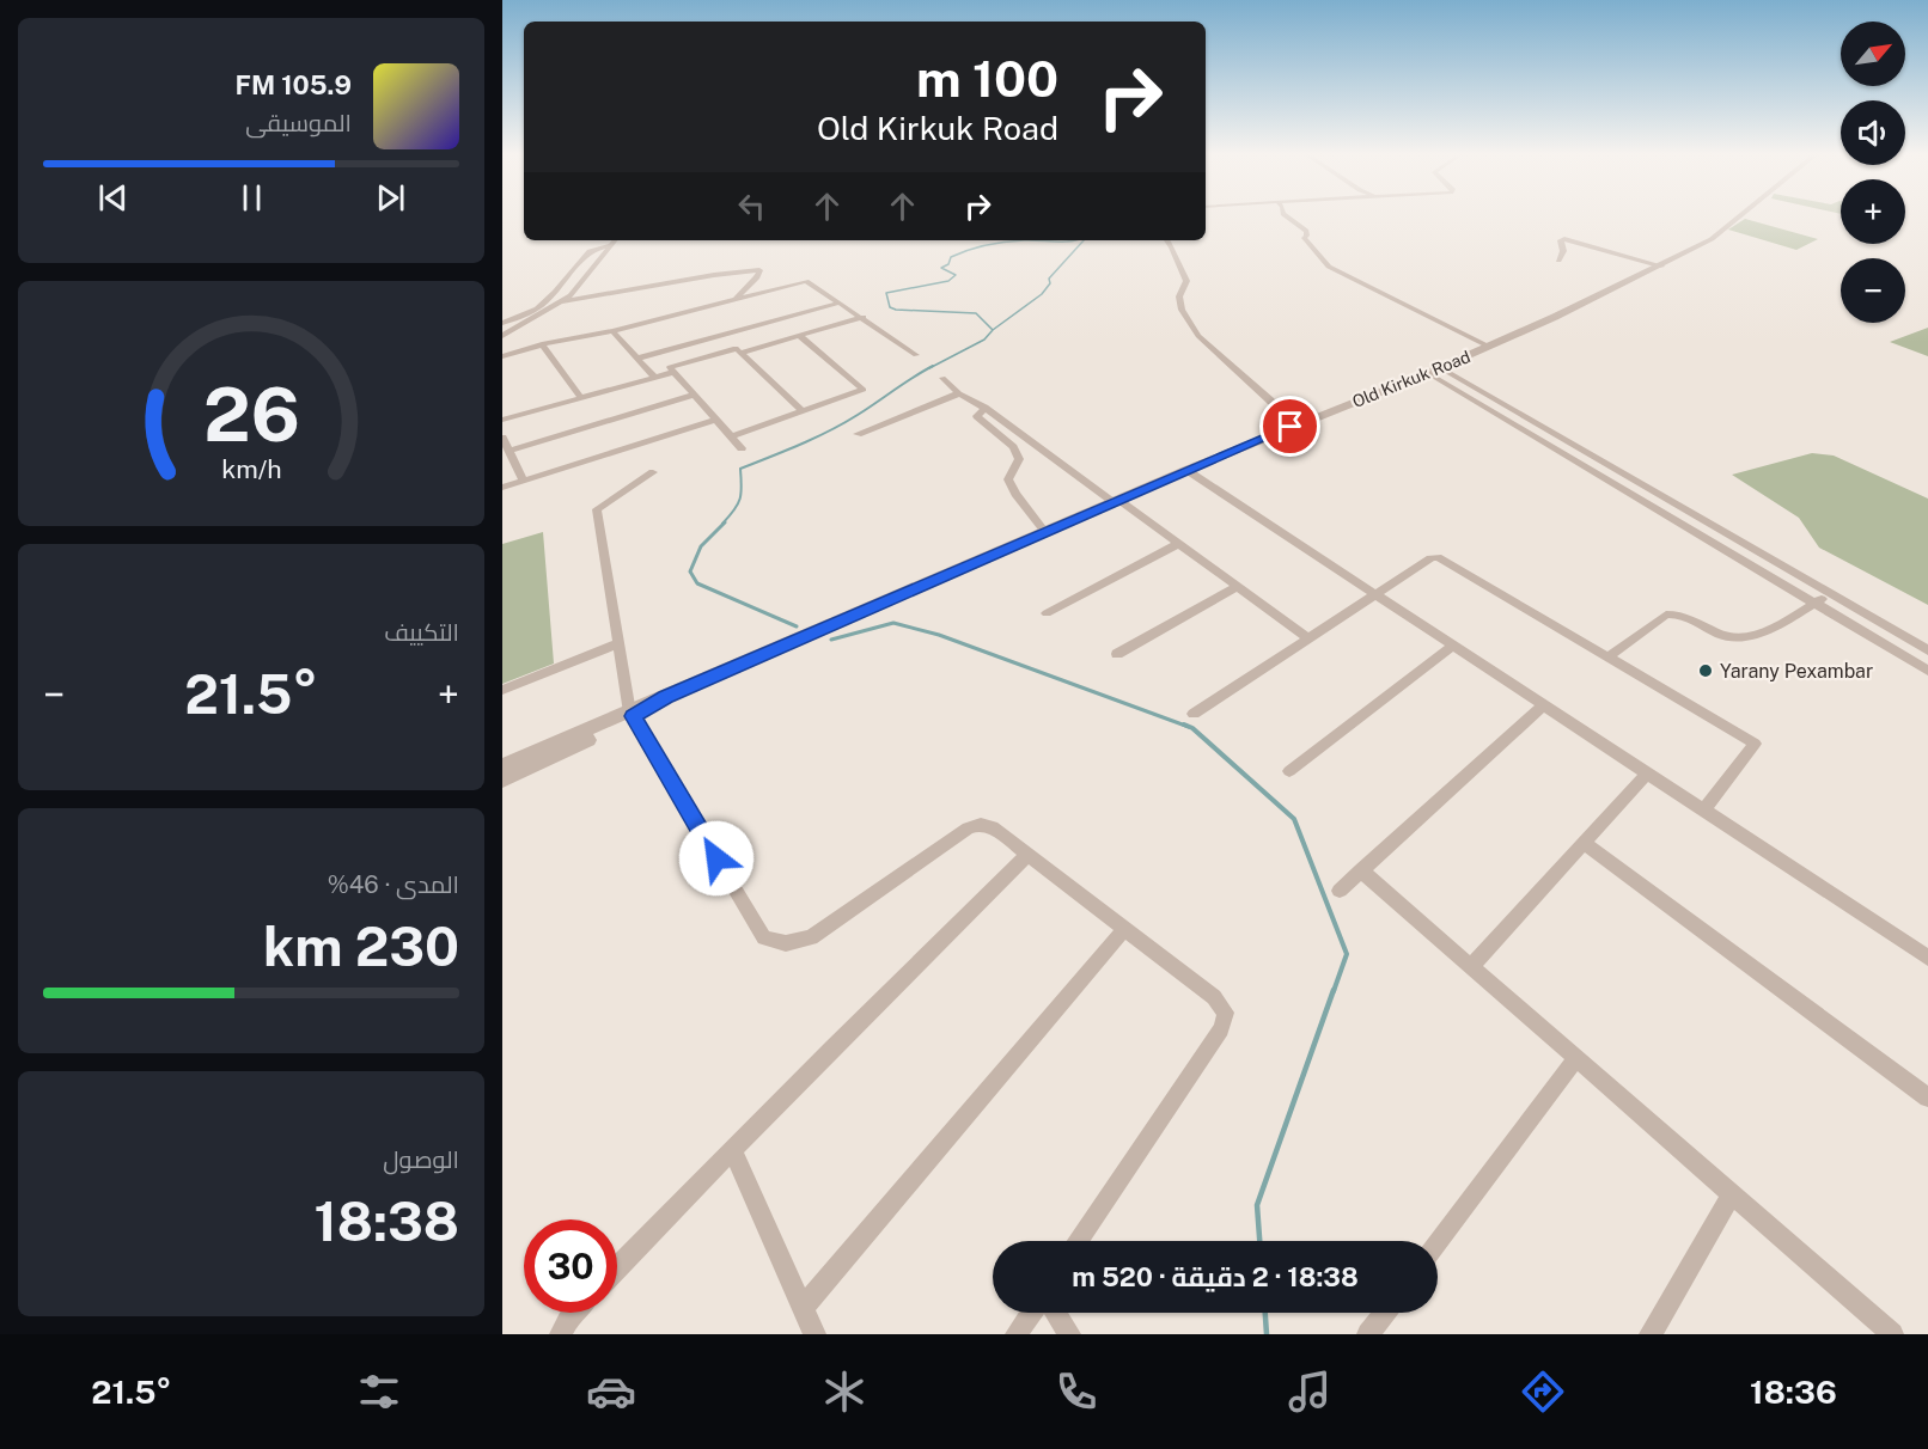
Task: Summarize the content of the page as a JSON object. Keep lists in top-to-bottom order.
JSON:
{
  "streets": {
    "street": ["Old Kirkuk Road"]
  },
  "places": ["Yarany Pexambar"],
  "north": "top right",
  "page": {
    "map_buttons": ["+", "−"],
    "turn": ["100 m", "Old Kirkuk Road"],
    "song": ["105.9 FM", "الموسيقى"],
    "tile": [
      "التكييف",
      ["المدى · 46%", "230 km"],
      ["الوصول", "18:38"]
    ],
    "heat": ["−", "21.5°", "+"],
    "limit": "30",
    "trip": "18:38 · 2 دقيقة · 520 m",
    "tabs": ["18:36", "21.5°"],
    "gauge": ["26", "km/h"]
  }
}
